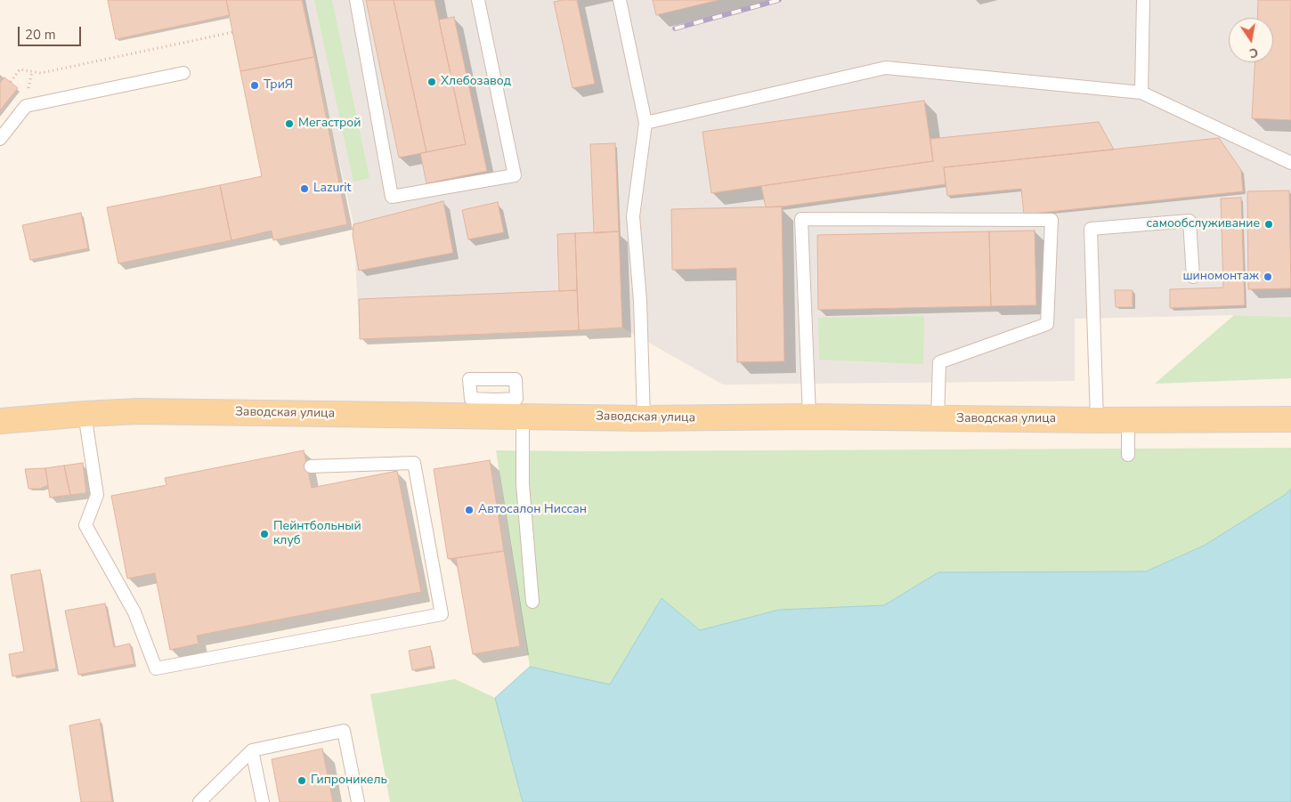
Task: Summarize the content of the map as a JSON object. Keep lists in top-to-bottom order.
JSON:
{
  "streets": {
    "main road": ["Заводская улица"]
  },
  "places": [
    "Хлебозавод",
    "ТриЯ",
    "Мегастрой",
    "Lazurit",
    "самообслуживание",
    "шиномонтаж",
    "Автосалон Ниссан",
    "Пейнтбольный клуб",
    "Гипроникель"
  ],
  "scale_bar": "20 m",
  "north": "bottom"
}
